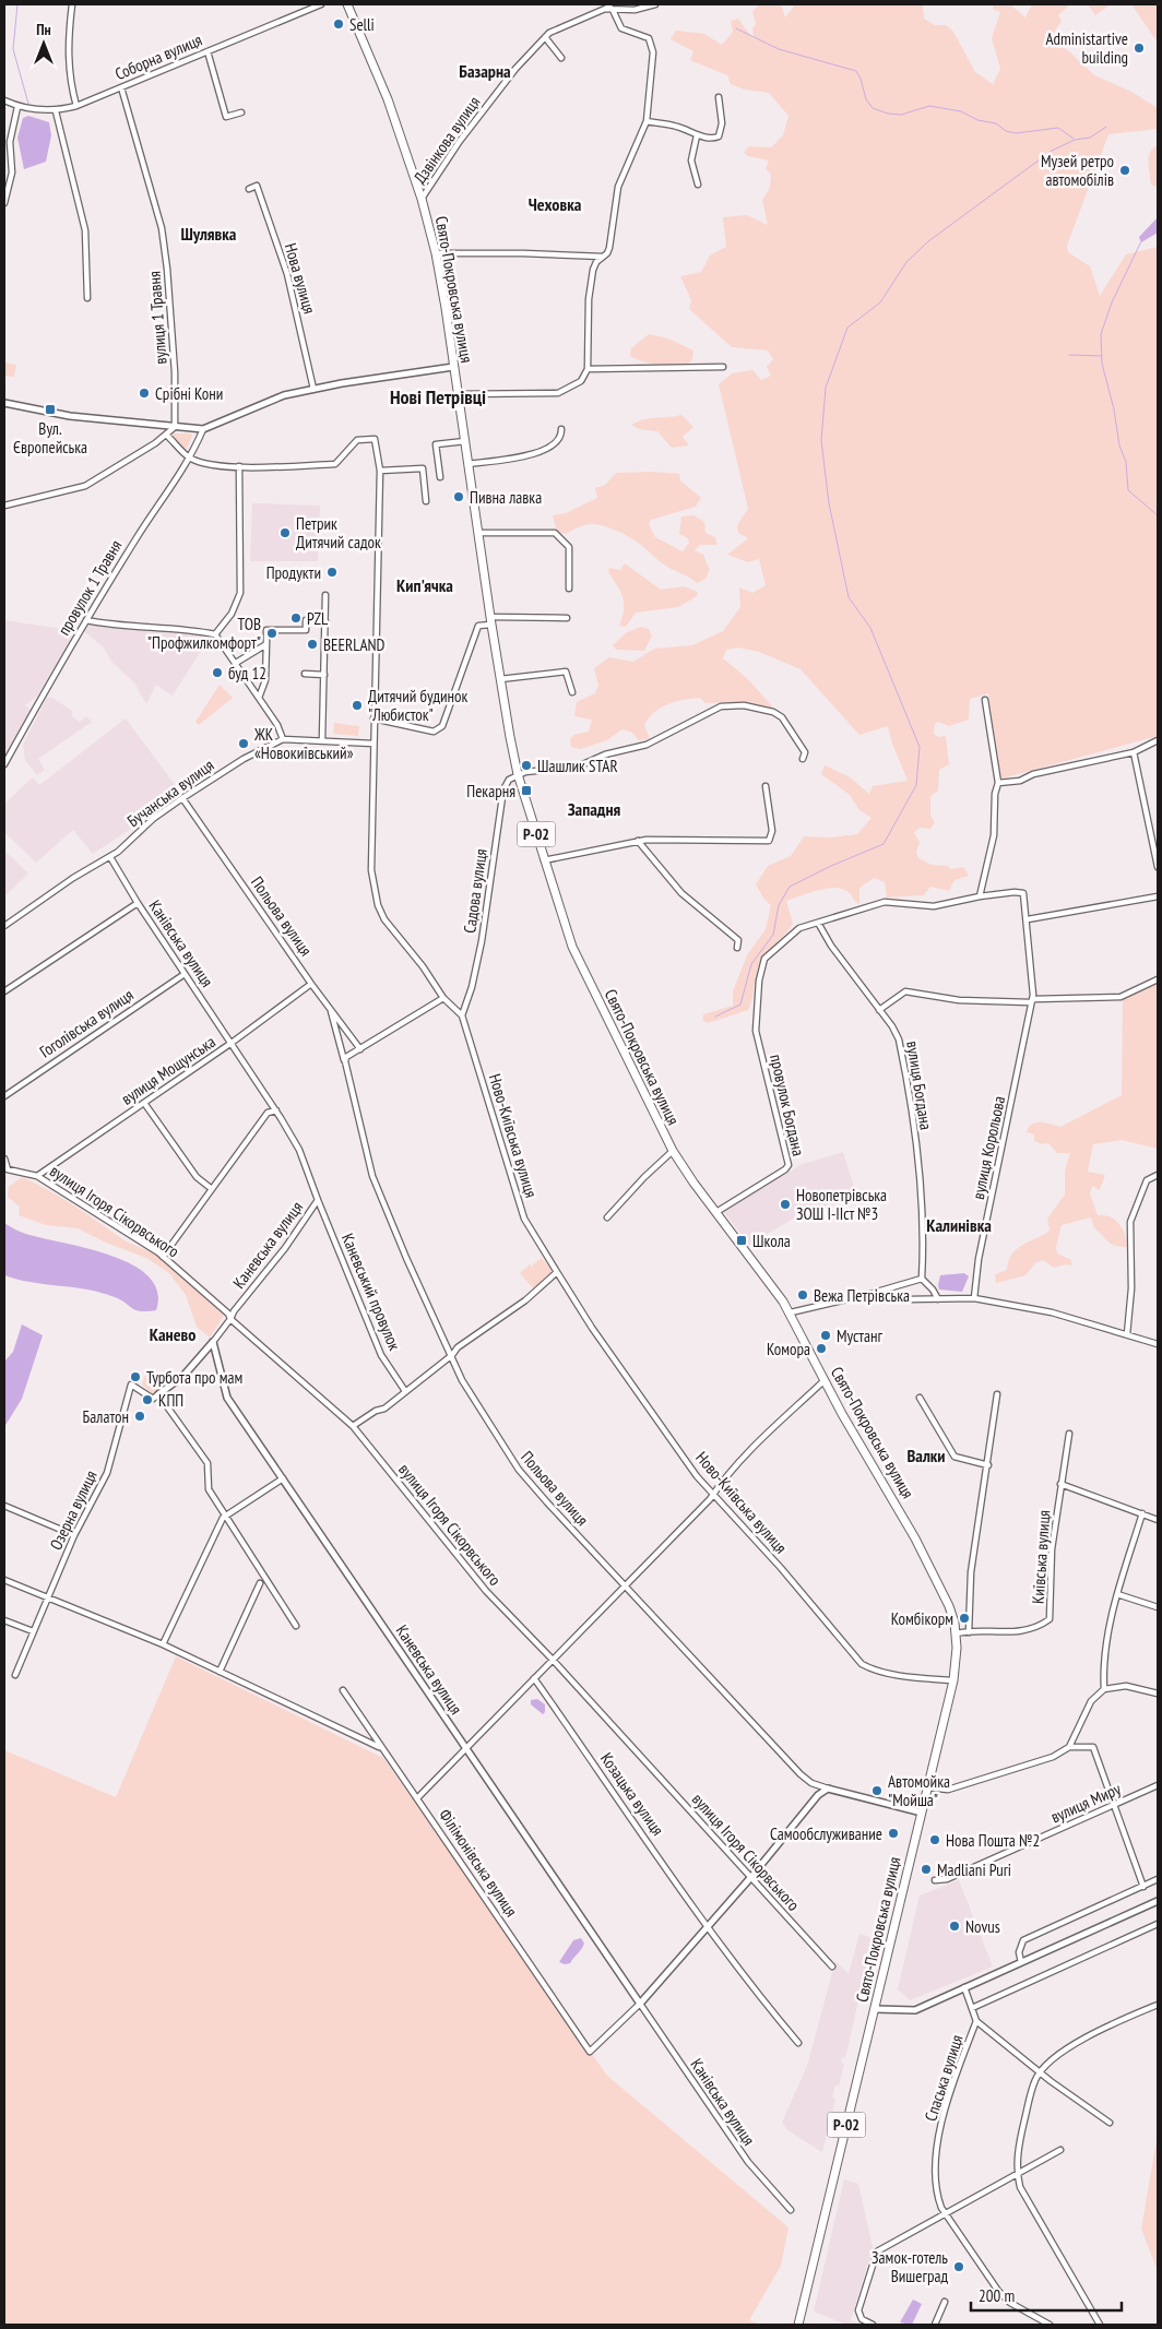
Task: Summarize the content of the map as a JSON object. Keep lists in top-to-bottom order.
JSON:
{
  "streets": {
    "main road": ["Свято-Покровська вулиця", "Р-02"],
    "street": [
      "Соборна вулиця",
      "Дзвінкова вулиця",
      "Нова вулиця",
      "вулиця 1 Травня",
      "провулок 1 Травня",
      "Бучанська вулиця",
      "Садова вулиця",
      "Польова вулиця",
      "Канівська вулиця",
      "Гоголівська вулиця",
      "вулиця Мощунська",
      "вулиця Богдана",
      "провулок Богдана",
      "Ново-Київська вулиця",
      "вулиця Корольова",
      "вулиця Ігоря Сікорвського",
      "Каневська вулиця",
      "Каневський провулок",
      "Озерна вулиця",
      "Київська вулиця",
      "Козацька вулиця",
      "вулиця Миру",
      "Філімонівська вулиця",
      "Спаська вулиця"
    ]
  },
  "crossings": [
    ["Соборна вулиця", "вулиця 1 Травня"],
    ["Дзвінкова вулиця", "Свято-Покровська вулиця"],
    ["Свято-Покровська вулиця", "Садова вулиця"],
    ["Свято-Покровська вулиця", "Польова вулиця"],
    ["Свято-Покровська вулиця", "провулок Богдана"],
    ["Свято-Покровська вулиця", "Ново-Київська вулиця"],
    ["Свято-Покровська вулиця", "Київська вулиця"],
    ["Бучанська вулиця", "Польова вулиця"],
    ["Бучанська вулиця", "Канівська вулиця"],
    ["Бучанська вулиця", "Ново-Київська вулиця"],
    ["Садова вулиця", "Ново-Київська вулиця"],
    ["Польова вулиця", "вулиця Мощунська"],
    ["Канівська вулиця", "Гоголівська вулиця"],
    ["Канівська вулиця", "вулиця Мощунська"],
    ["Канівська вулиця", "Каневська вулиця"],
    ["Канівська вулиця", "Філімонівська вулиця"],
    ["вулиця Мощунська", "вулиця Ігоря Сікорвського"],
    ["вулиця Мощунська", "Каневська вулиця"],
    ["вулиця Богдана", "провулок Богдана"],
    ["вулиця Ігоря Сікорвського", "Каневська вулиця"],
    ["Каневська вулиця", "Каневський провулок"],
    ["Каневська вулиця", "Філімонівська вулиця"]
  ],
  "districts": [
    "Базарна",
    "Чеховка",
    "Шулявка",
    "Нові Петрівці",
    "Кип'ячка",
    "Западня",
    "Калинівка",
    "Канево",
    "Валки"
  ],
  "places": {
    "other": [
      "Selli",
      "Administartive building",
      "Музей ретро автомобілів",
      "Срібні Кони",
      "Пивна лавка",
      "Петрик Дитячий садок",
      "Продукти",
      "PZL",
      "ТОВ \"Профжилкомфорт\"",
      "BEERLAND",
      "буд 12",
      "Дитячий будинок \"Любисток\"",
      "ЖК «Новокиївський»",
      "Шашлик STAR",
      "Новопетрівська ЗОШ I-IIст №3",
      "Вежа Петрівська",
      "Мустанг",
      "Комора",
      "Турбота про мам",
      "КПП",
      "Балатон",
      "Комбікорм",
      "Автомойка \"Мойша\"",
      "Самообслуживание",
      "Нова Пошта №2",
      "Madliani Puri",
      "Novus",
      "Замок-готель Вишеград"
    ],
    "transit": ["Вул. Європейська", "Пекарня", "Школа"]
  },
  "scale_bar": "200 m",
  "north": "top"
}
